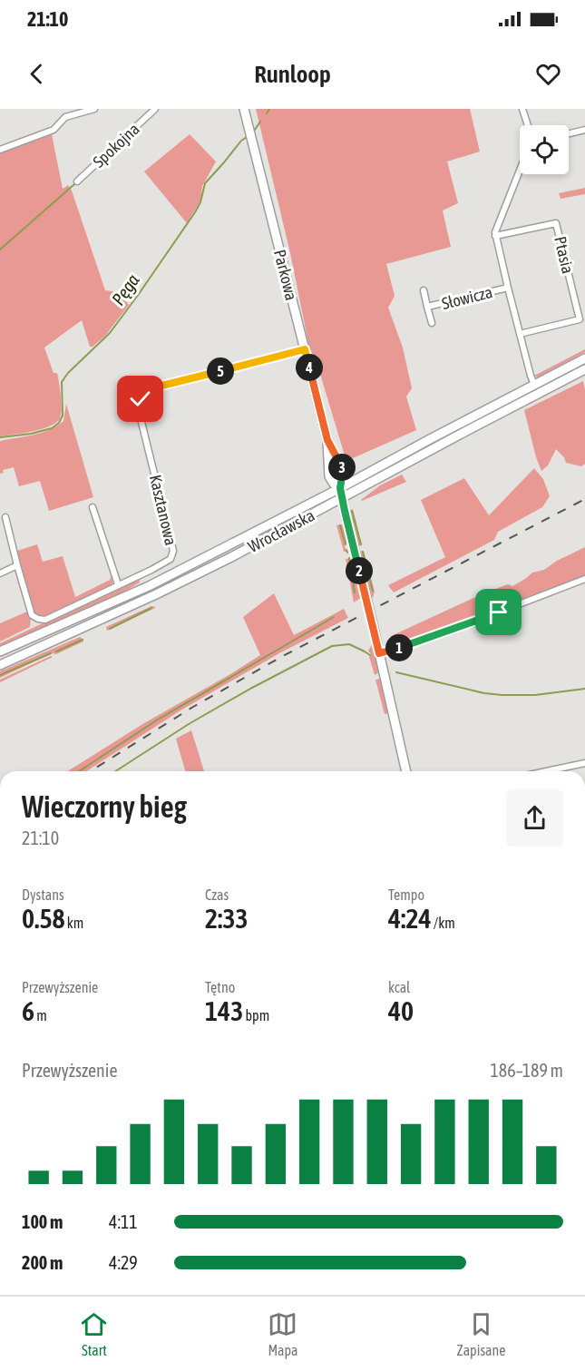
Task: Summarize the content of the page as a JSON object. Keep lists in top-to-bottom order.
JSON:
{
  "streets": {
    "main road": ["Parkowa", "Wrocławska"],
    "street": [
      "Spokojna",
      "Ptasia",
      "Słowicza",
      "Kasztanowa"
    ]
  },
  "crossings": [
    ["Parkowa", "Kasztanowa"],
    ["Parkowa", "Wrocławska"]
  ],
  "water": ["Pęga"],
  "page": {
    "status": "21:10",
    "header": "Runloop",
    "pins": [
      "4",
      "5",
      "3",
      "2",
      "1"
    ],
    "heading": ["Wieczorny bieg", "21:10"],
    "stats": [
      ["Dystans", "0.58 km"],
      ["Czas", "2:33"],
      ["Tempo", "4:24 /km"],
      ["Przewyższenie", "6 m"],
      ["Tętno", "143 bpm"],
      ["kcal", "40"]
    ],
    "chart": ["Przewyższenie", "186–189 m"],
    "list": [
      {
        "name": "100 m",
        "note": "4:11"
      },
      {
        "name": "200 m",
        "note": "4:29"
      }
    ],
    "tabs": ["Start", "Mapa", "Zapisane"]
  }
}
